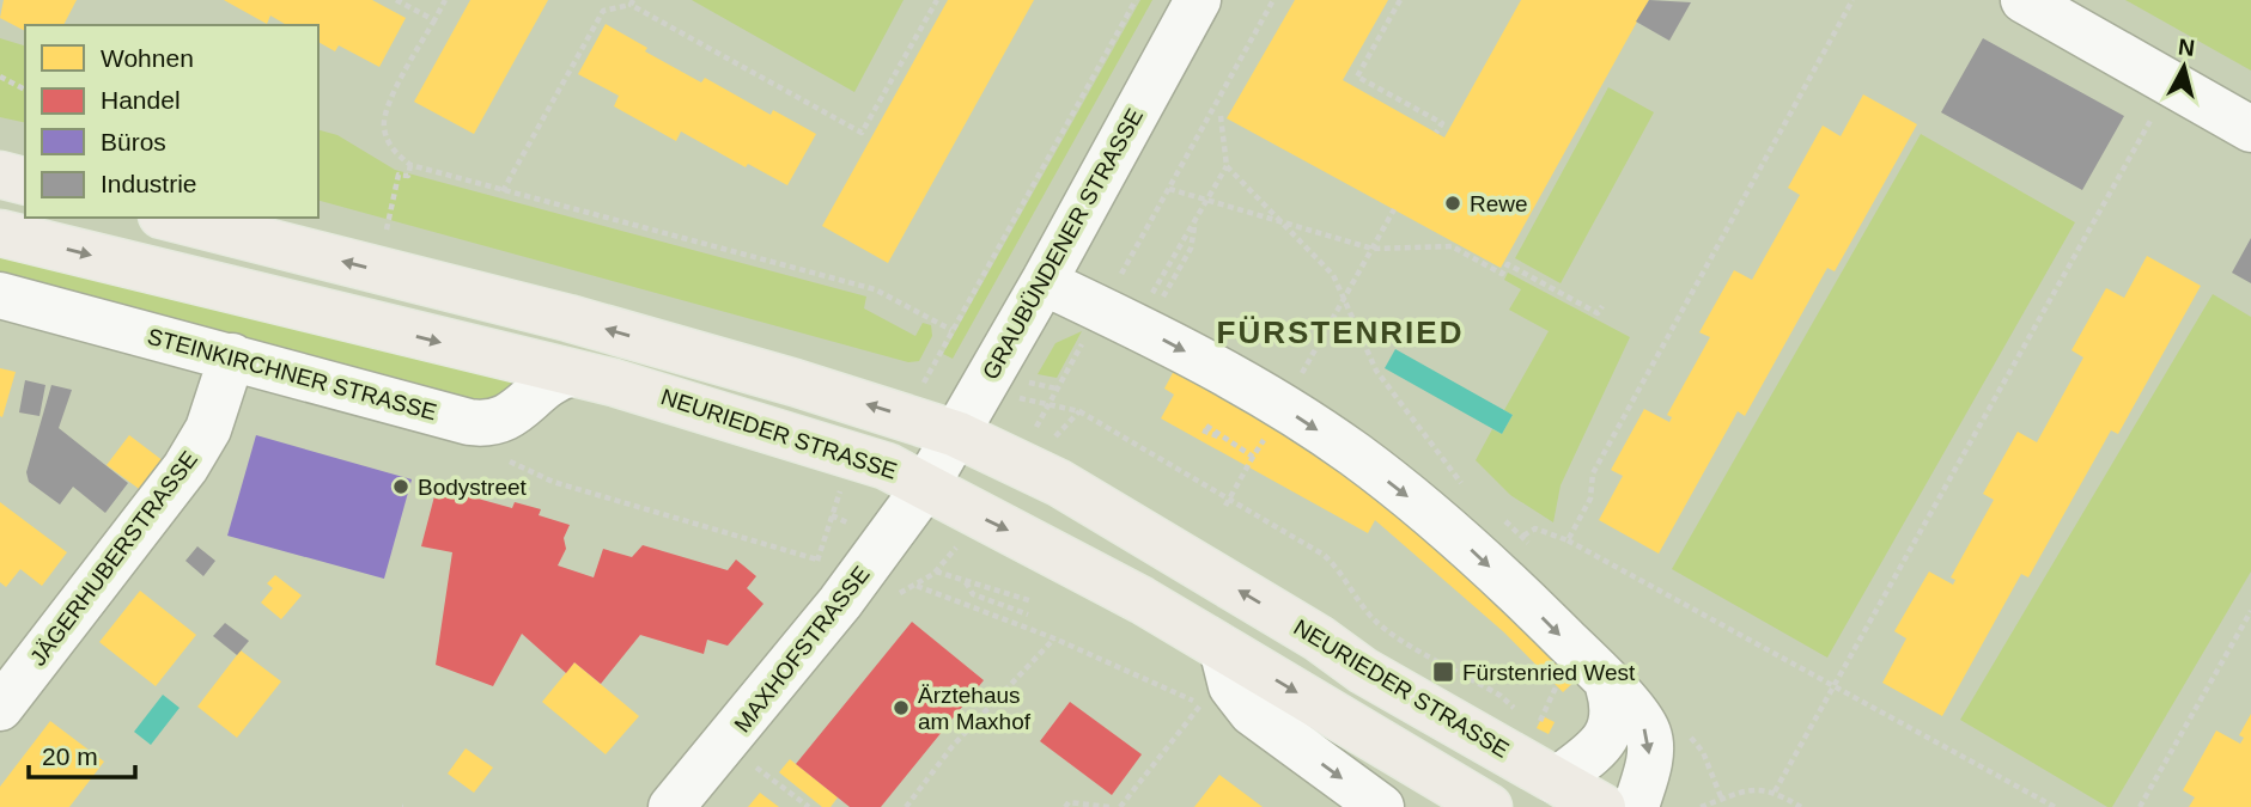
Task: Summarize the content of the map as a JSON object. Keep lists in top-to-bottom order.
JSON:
{
  "streets": {
    "main road": ["NEURIEDER STRASSE"],
    "street": [
      "GRAUBÜNDENER STRASSE",
      "STEINKIRCHNER STRASSE",
      "JÄGERHUBERSTRASSE",
      "MAXHOFSTRASSE"
    ]
  },
  "crossings": [
    ["GRAUBÜNDENER STRASSE", "NEURIEDER STRASSE"],
    ["GRAUBÜNDENER STRASSE", "MAXHOFSTRASSE"],
    ["STEINKIRCHNER STRASSE", "NEURIEDER STRASSE"],
    ["STEINKIRCHNER STRASSE", "JÄGERHUBERSTRASSE"],
    ["NEURIEDER STRASSE", "MAXHOFSTRASSE"]
  ],
  "districts": ["FÜRSTENRIED"],
  "places": {
    "other": ["Rewe", "Bodystreet", "Ärztehaus am Maxhof"],
    "transit": ["Fürstenried West"]
  },
  "legend": [
    "Wohnen",
    "Handel",
    "Büros",
    "Industrie"
  ],
  "scale_bar": "20 m",
  "north": "top"
}
